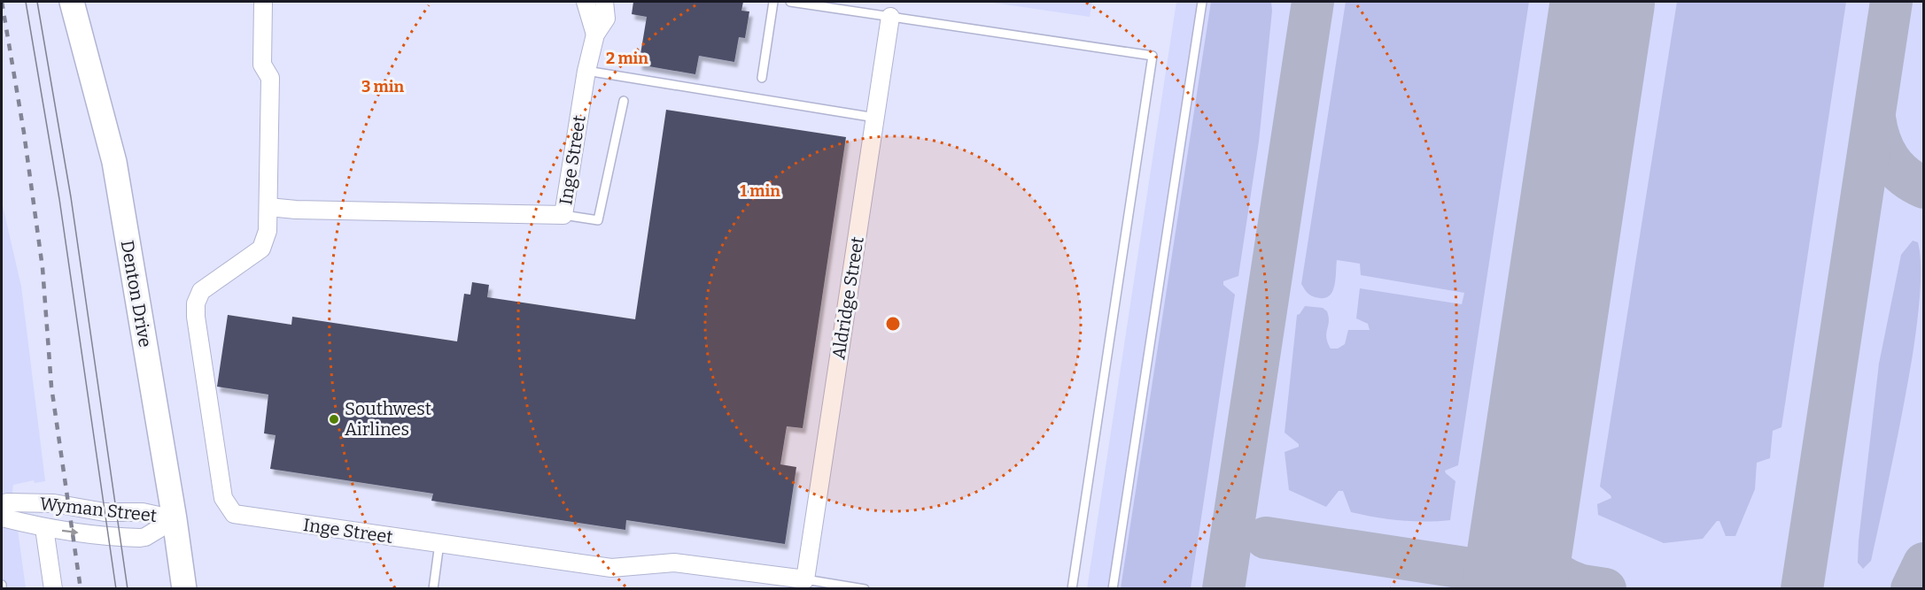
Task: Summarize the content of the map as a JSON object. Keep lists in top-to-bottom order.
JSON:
{
  "streets": {
    "main road": ["Denton Drive"],
    "street": ["Inge Street", "Aldridge Street", "Wyman Street"]
  },
  "crossings": [
    ["Inge Street", "Aldridge Street"],
    ["Denton Drive", "Wyman Street"]
  ],
  "places": ["Southwest Airlines"],
  "rings": ["2 min", "3 min", "1 min"]
}
